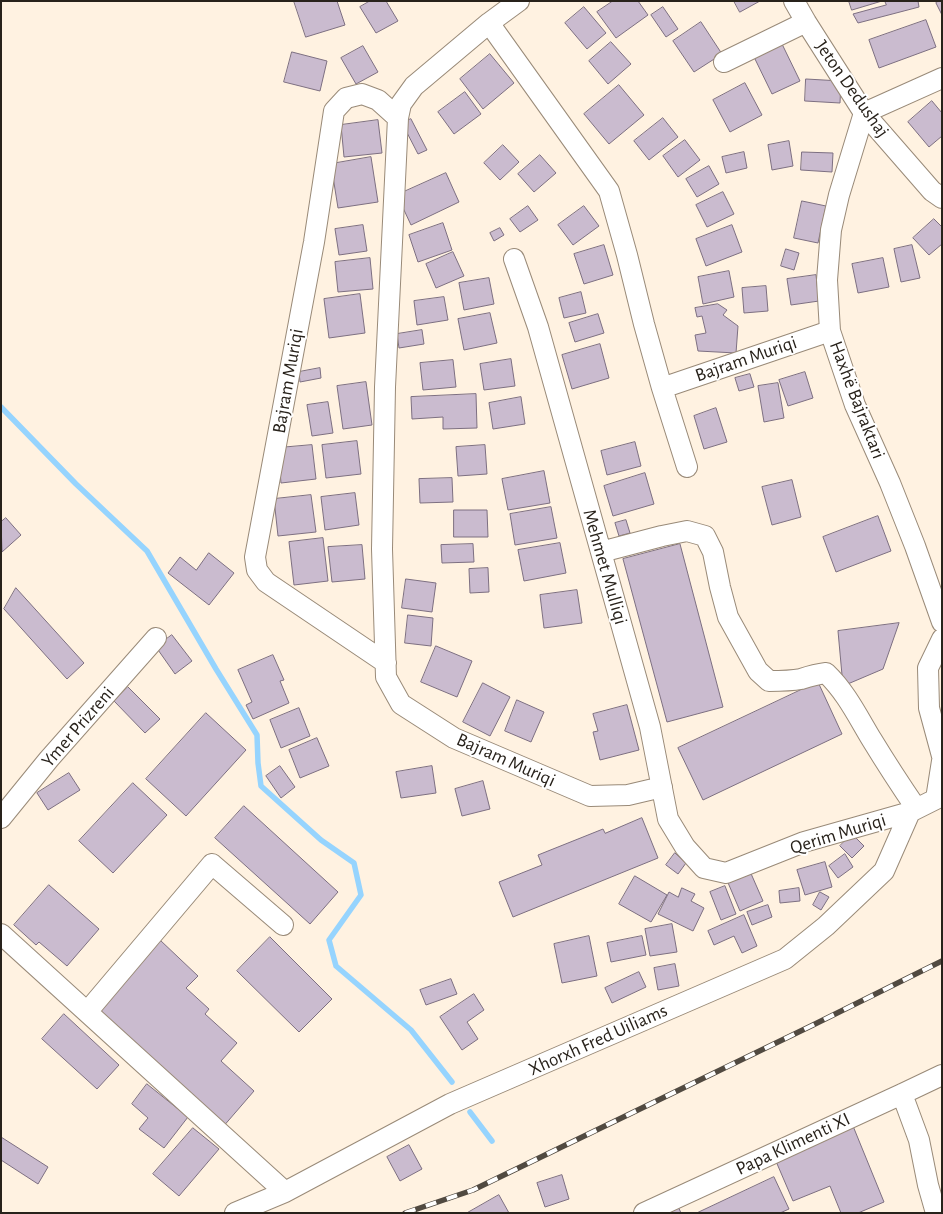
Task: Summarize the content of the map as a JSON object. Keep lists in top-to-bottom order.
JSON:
{
  "streets": {
    "street": [
      "Jeton Dedushaj",
      "Bajram Muriqi",
      "Haxhë Bajraktari",
      "Mehmet Mulliqi",
      "Ymer Prizreni",
      "Qerim Muriqi",
      "Xhorxh Fred Uiliams",
      "Papa Klimenti XI"
    ]
  },
  "crossings": [
    ["Jeton Dedushaj", "Haxhë Bajraktari"],
    ["Bajram Muriqi", "Haxhë Bajraktari"],
    ["Bajram Muriqi", "Mehmet Mulliqi"],
    ["Mehmet Mulliqi", "Qerim Muriqi"],
    ["Qerim Muriqi", "Xhorxh Fred Uiliams"]
  ]
}
